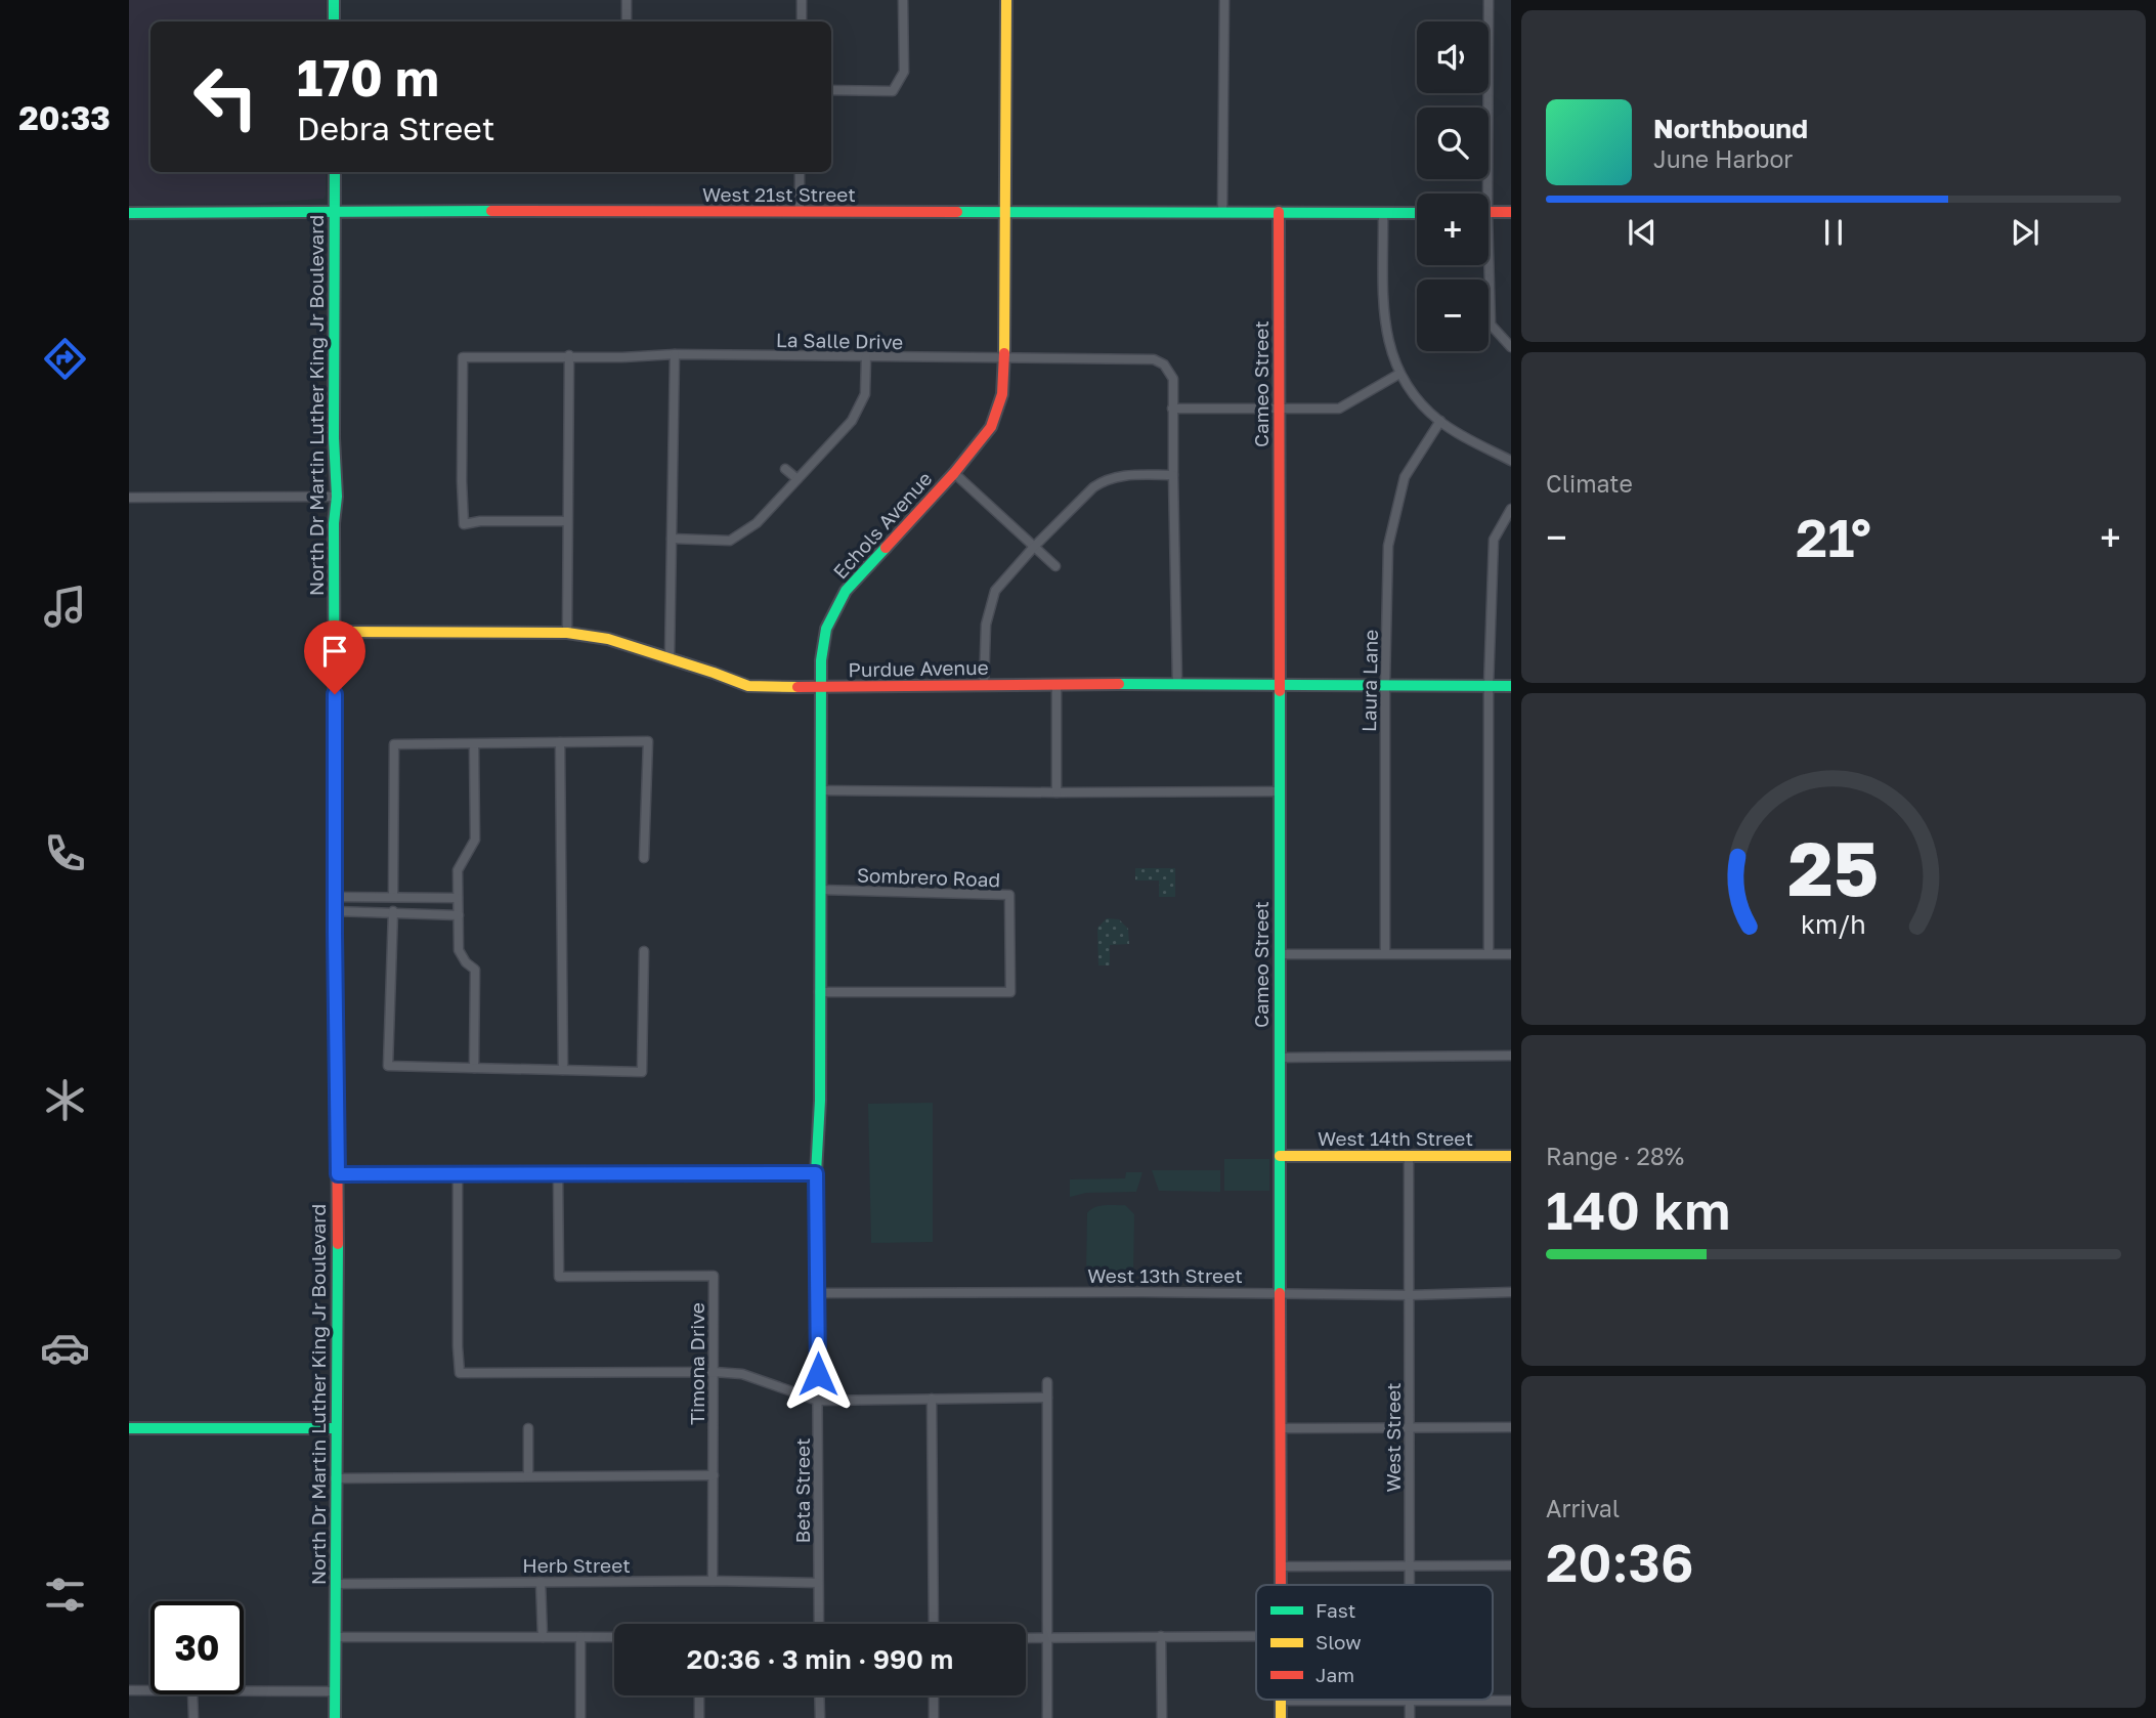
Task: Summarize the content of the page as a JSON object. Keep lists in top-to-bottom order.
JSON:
{
  "streets": {
    "street": [
      "West 21st Street",
      "La Salle Drive",
      "Cameo Street",
      "North Dr Martin Luther King Jr Boulevard",
      "Echols Avenue",
      "Purdue Avenue",
      "Laura Lane",
      "Sombrero Road",
      "West 14th Street",
      "West 13th Street",
      "Timona Drive",
      "West Street",
      "Beta Street",
      "Herb Street"
    ]
  },
  "crossings": [
    ["West 21st Street", "Cameo Street"],
    ["West 21st Street", "North Dr Martin Luther King Jr Boulevard"],
    ["West 21st Street", "Echols Avenue"],
    ["La Salle Drive", "Echols Avenue"],
    ["La Salle Drive", "Purdue Avenue"],
    ["Cameo Street", "Purdue Avenue"],
    ["Cameo Street", "West 14th Street"],
    ["Cameo Street", "West 13th Street"],
    ["North Dr Martin Luther King Jr Boulevard", "Purdue Avenue"],
    ["North Dr Martin Luther King Jr Boulevard", "Herb Street"],
    ["Echols Avenue", "Purdue Avenue"],
    ["Echols Avenue", "Sombrero Road"],
    ["Echols Avenue", "Beta Street"],
    ["Purdue Avenue", "Laura Lane"],
    ["West 14th Street", "West Street"],
    ["West 13th Street", "West Street"],
    ["West 13th Street", "Beta Street"],
    ["Timona Drive", "Herb Street"],
    ["Beta Street", "Herb Street"]
  ],
  "legend": ["Fast", "Slow", "Jam"],
  "page": {
    "tabs": "20:33",
    "map_buttons": ["+", "−"],
    "turn": ["170 m", "Debra Street"],
    "song": ["Northbound", "June Harbor"],
    "tile": [
      "Climate",
      ["Range · 28%", "140 km"],
      ["Arrival", "20:36"]
    ],
    "heat": ["−", "21°", "+"],
    "limit": "30",
    "trip": "20:36 · 3 min · 990 m",
    "gauge": ["25", "km/h"]
  }
}
